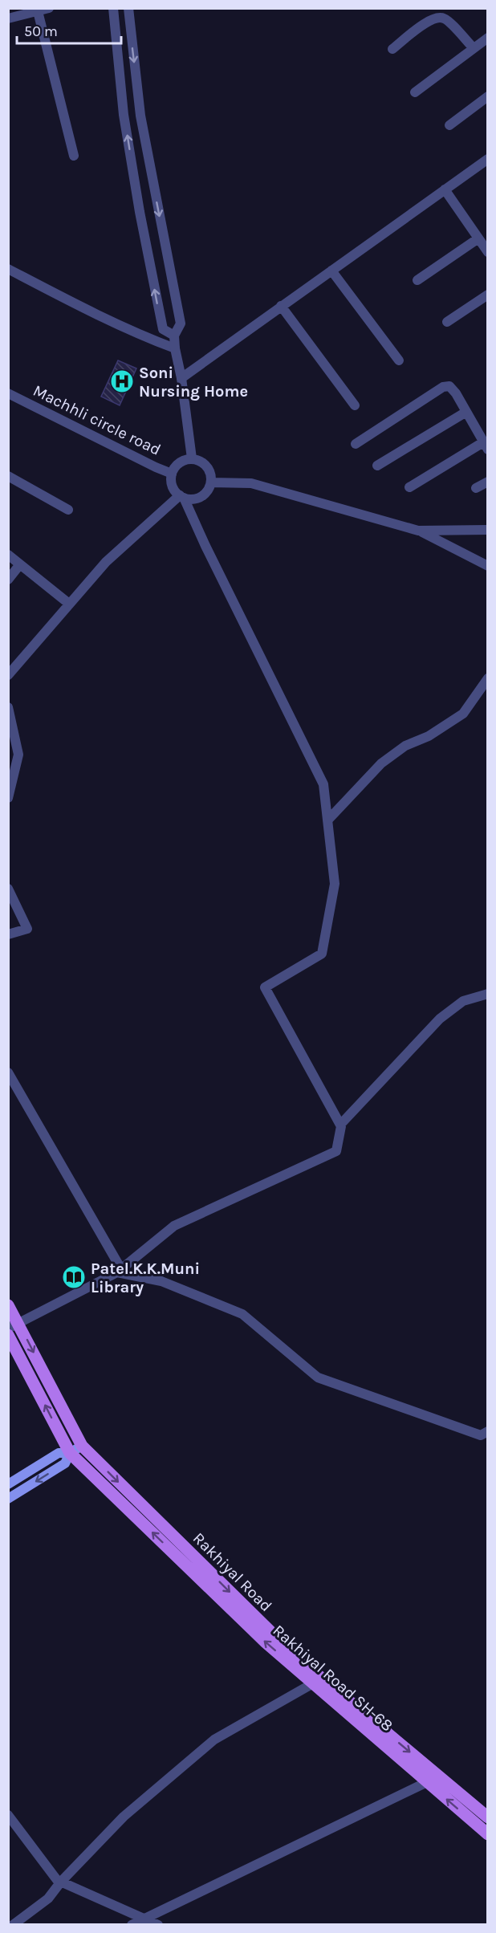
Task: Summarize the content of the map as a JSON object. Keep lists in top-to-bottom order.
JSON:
{
  "streets": {
    "main road": ["Rakhiyal Road", "Rakhiyal Road SH-68"],
    "street": ["Machhli circle road"]
  },
  "crossings": [
    ["Rakhiyal Road", "Rakhiyal Road SH-68"]
  ],
  "one_way": ["Rakhiyal Road", "Rakhiyal Road SH-68"],
  "places": {
    "hospital": ["Soni Nursing Home"],
    "library": ["Patel.K.K.Muni Library"]
  },
  "scale_bar": "50 m"
}
